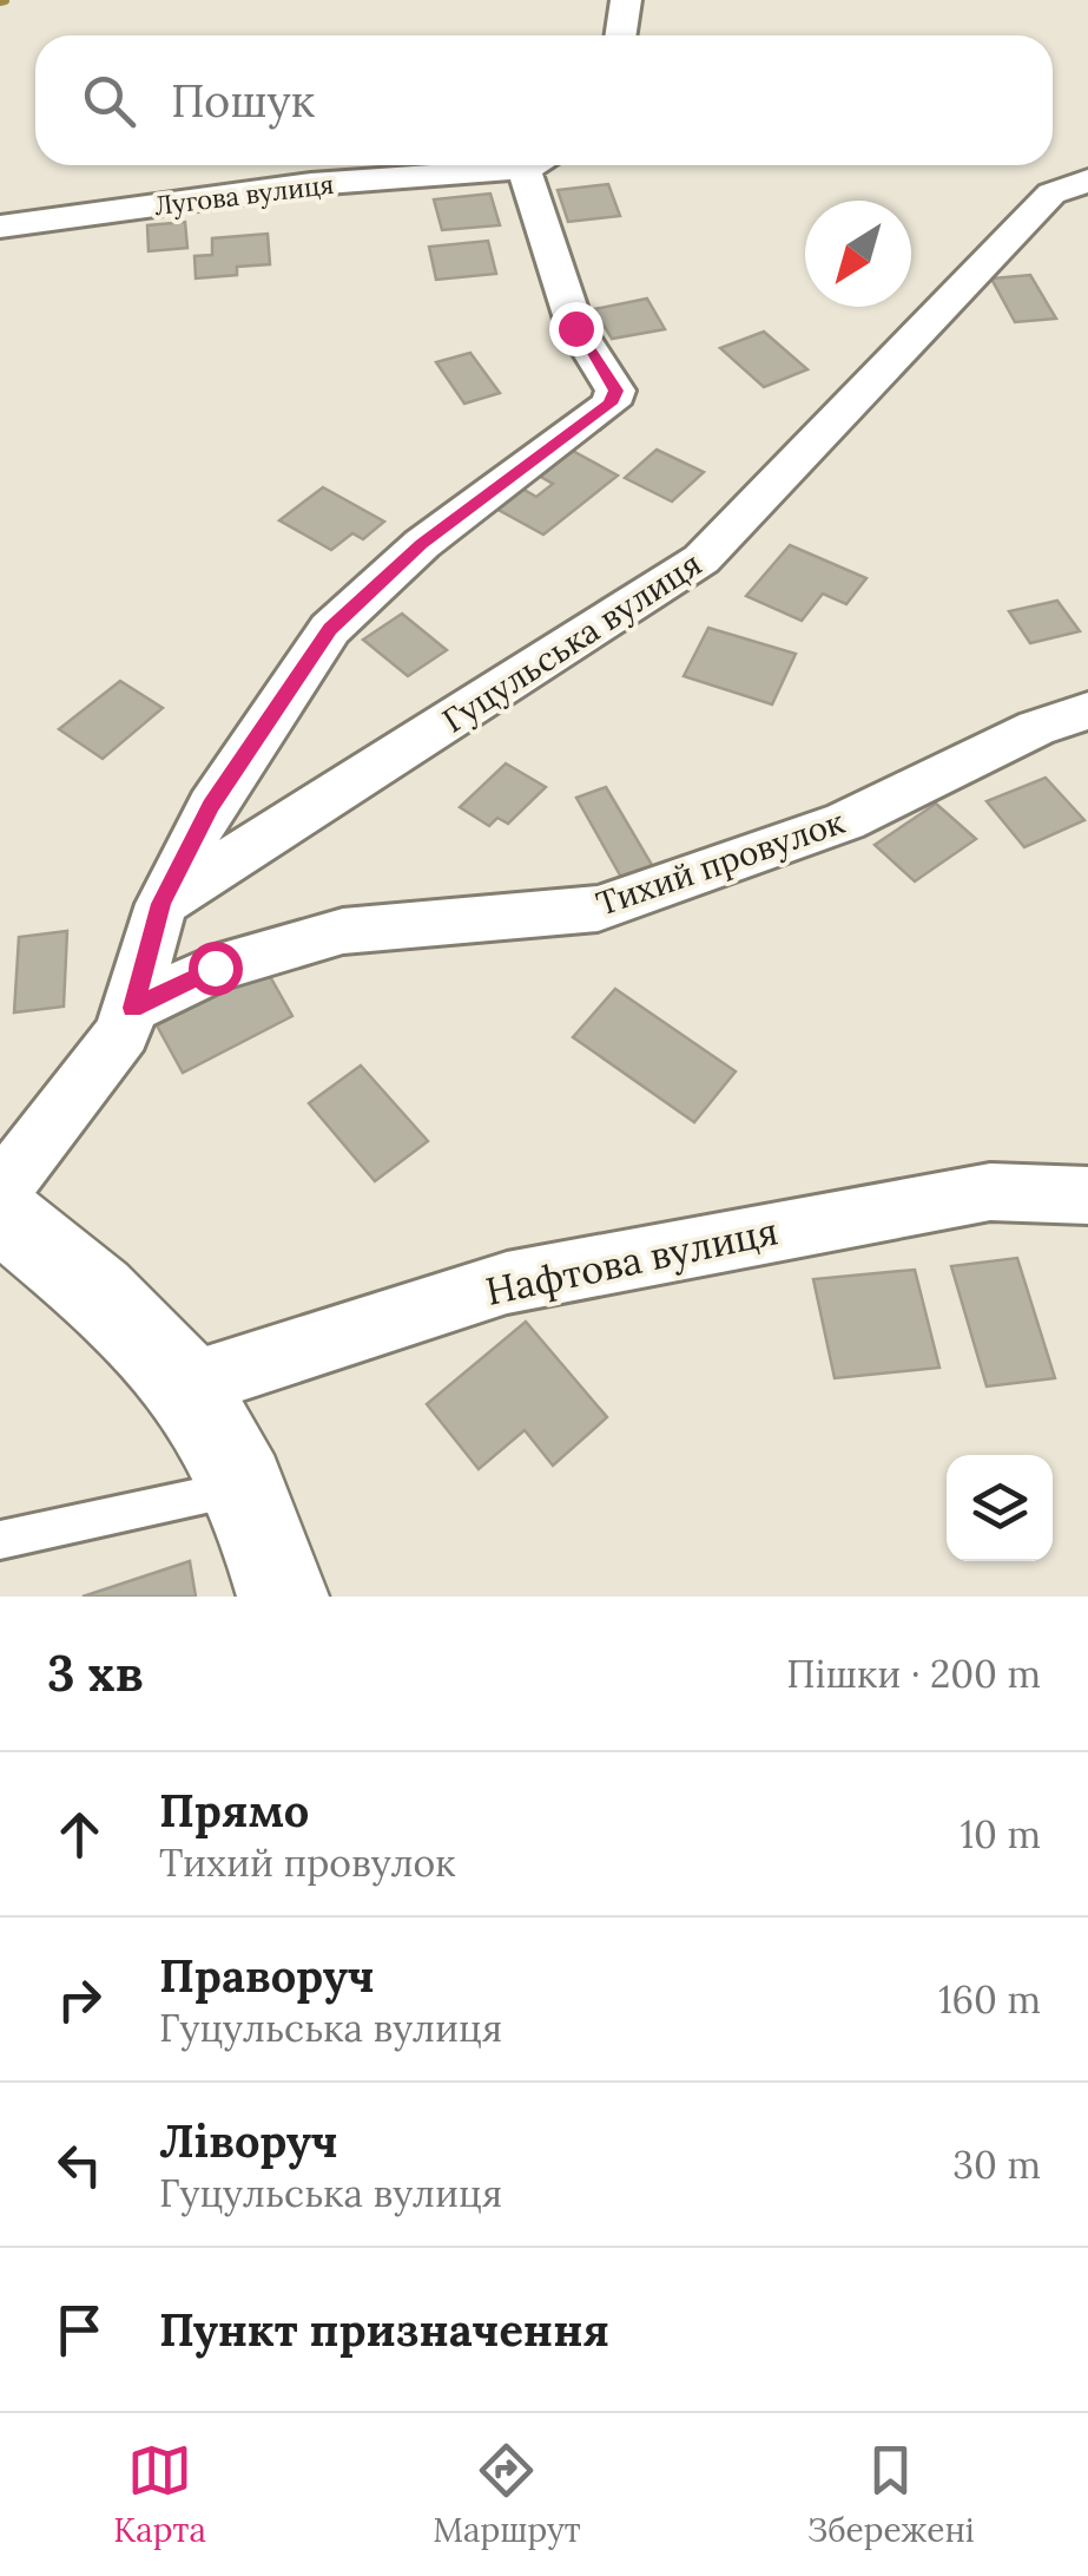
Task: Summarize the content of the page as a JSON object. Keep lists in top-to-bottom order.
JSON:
{
  "streets": {
    "street": [
      "Лугова вулиця",
      "Гуцульська вулиця",
      "Тихий провулок",
      "Нафтова вулиця"
    ]
  },
  "north": "bottom left",
  "page": {
    "search": "Пошук",
    "heading": ["3 хв", "Пішки · 200 m"],
    "list": [
      ["Прямо", "Тихий провулок", "10 m"],
      ["Праворуч", "Гуцульська вулиця", "160 m"],
      ["Ліворуч", "Гуцульська вулиця", "30 m"],
      "Пункт призначення"
    ],
    "nav": ["Карта", "Маршрут", "Збережені"]
  }
}
